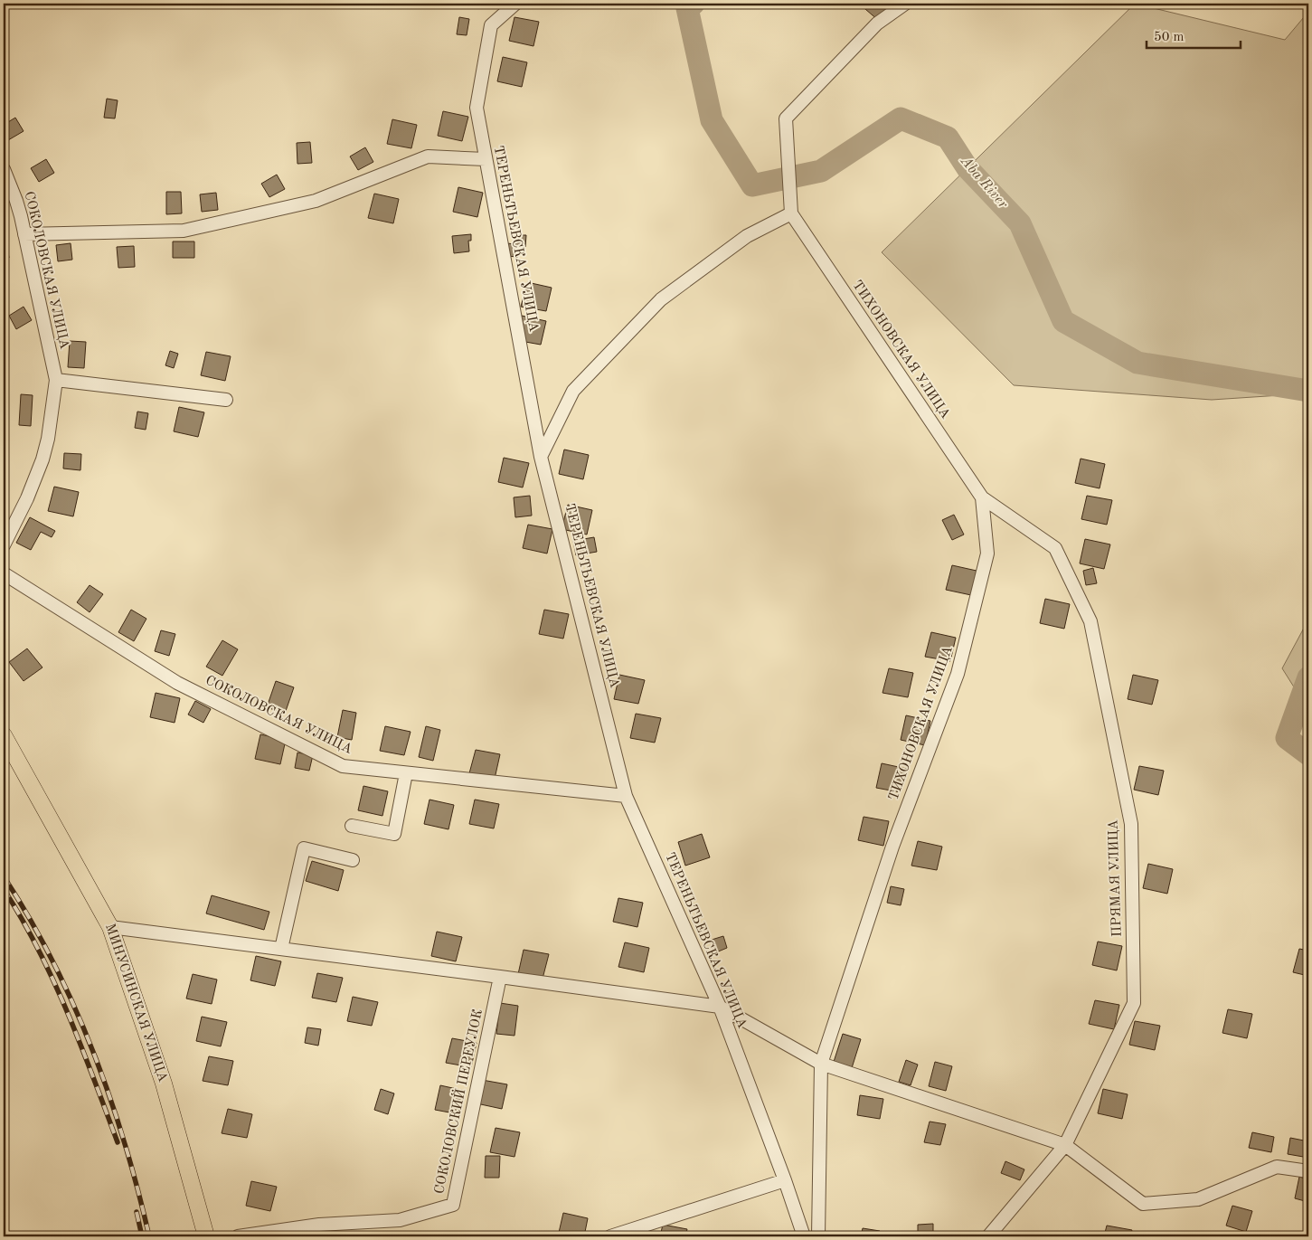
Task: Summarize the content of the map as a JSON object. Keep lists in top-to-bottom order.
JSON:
{
  "streets": {
    "main road": ["МИНУСИНСКАЯ УЛИЦА"],
    "street": [
      "ТЕРЕНЬТЬЕВСКАЯ УЛИЦА",
      "СОКОЛОВСКАЯ УЛИЦА",
      "ТИХОНОВСКАЯ УЛИЦА",
      "ПРЯМАЯ УЛИЦА",
      "СОКОЛОВСКИЙ ПЕРЕУЛОК"
    ]
  },
  "crossings": [
    ["ТЕРЕНЬТЬЕВСКАЯ УЛИЦА", "СОКОЛОВСКАЯ УЛИЦА"],
    ["ТИХОНОВСКАЯ УЛИЦА", "ПРЯМАЯ УЛИЦА"]
  ],
  "water": ["Aba River"],
  "scale_bar": "50 m"
}
